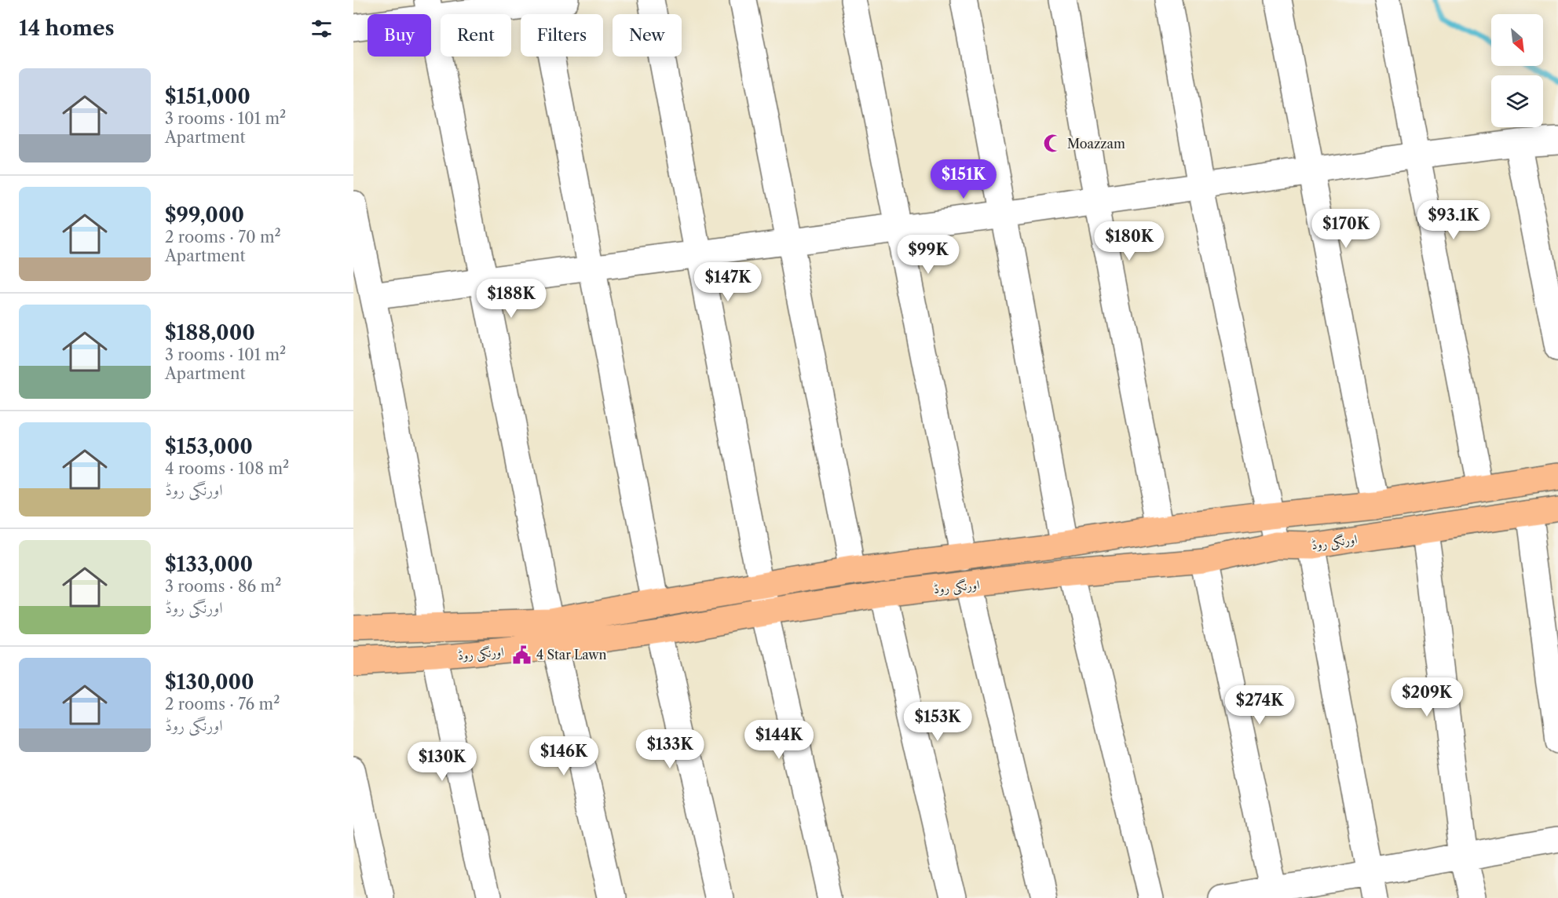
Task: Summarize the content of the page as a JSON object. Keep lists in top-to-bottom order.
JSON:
{
  "streets": {
    "main road": ["اورنگی روڈ"]
  },
  "places": {
    "mosque": ["Moazzam"],
    "public building": ["4 Star Lawn"]
  },
  "north": "bottom right",
  "page": {
    "heading": "14 homes",
    "chip": [
      "Buy",
      "Rent",
      "Filters",
      "New"
    ],
    "list": [
      {
        "name": "$151,000",
        "note": "3 rooms · 101 m² · Apartment"
      },
      {
        "name": "$99,000",
        "note": "2 rooms · 70 m² · Apartment"
      },
      {
        "name": "$188,000",
        "note": "3 rooms · 101 m² · Apartment"
      },
      {
        "name": "$153,000",
        "note": "4 rooms · 108 m² · اورنگی روڈ"
      },
      {
        "name": "$133,000",
        "note": "3 rooms · 86 m² · اورنگی روڈ"
      },
      {
        "name": "$130,000",
        "note": "2 rooms · 76 m² · اورنگی روڈ"
      }
    ],
    "price": [
      "$151K",
      "$93.1K",
      "$170K",
      "$180K",
      "$99K",
      "$147K",
      "$188K",
      "$209K",
      "$274K",
      "$153K",
      "$144K",
      "$133K",
      "$146K",
      "$130K"
    ]
  }
}
